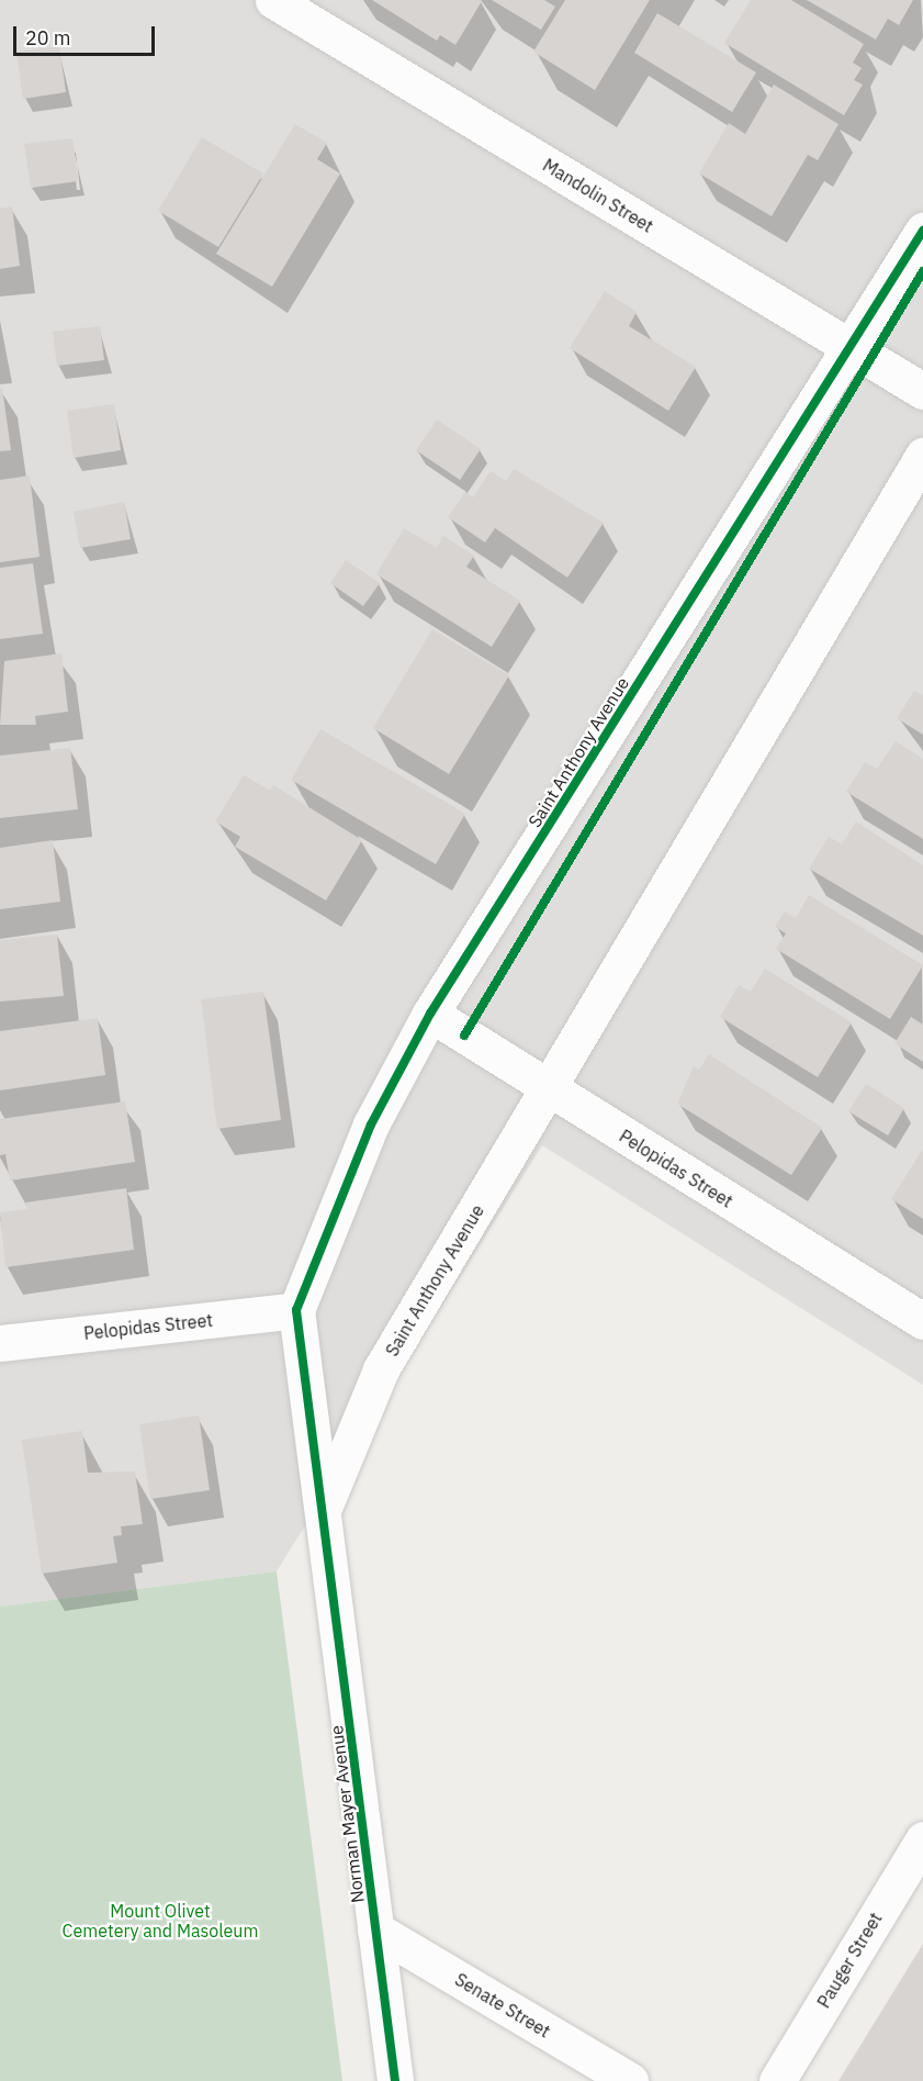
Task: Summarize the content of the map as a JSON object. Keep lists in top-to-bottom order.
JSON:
{
  "streets": {
    "street": [
      "Mandolin Street",
      "Saint Anthony Avenue",
      "Pelopidas Street",
      "Norman Mayer Avenue",
      "Pauger Street",
      "Senate Street"
    ]
  },
  "crossings": [
    ["Mandolin Street", "Saint Anthony Avenue"],
    ["Saint Anthony Avenue", "Pelopidas Street"],
    ["Saint Anthony Avenue", "Norman Mayer Avenue"],
    ["Pelopidas Street", "Norman Mayer Avenue"],
    ["Norman Mayer Avenue", "Senate Street"]
  ],
  "parks": ["Mount Olivet Cemetery and Masoleum"],
  "scale_bar": "20 m"
}
